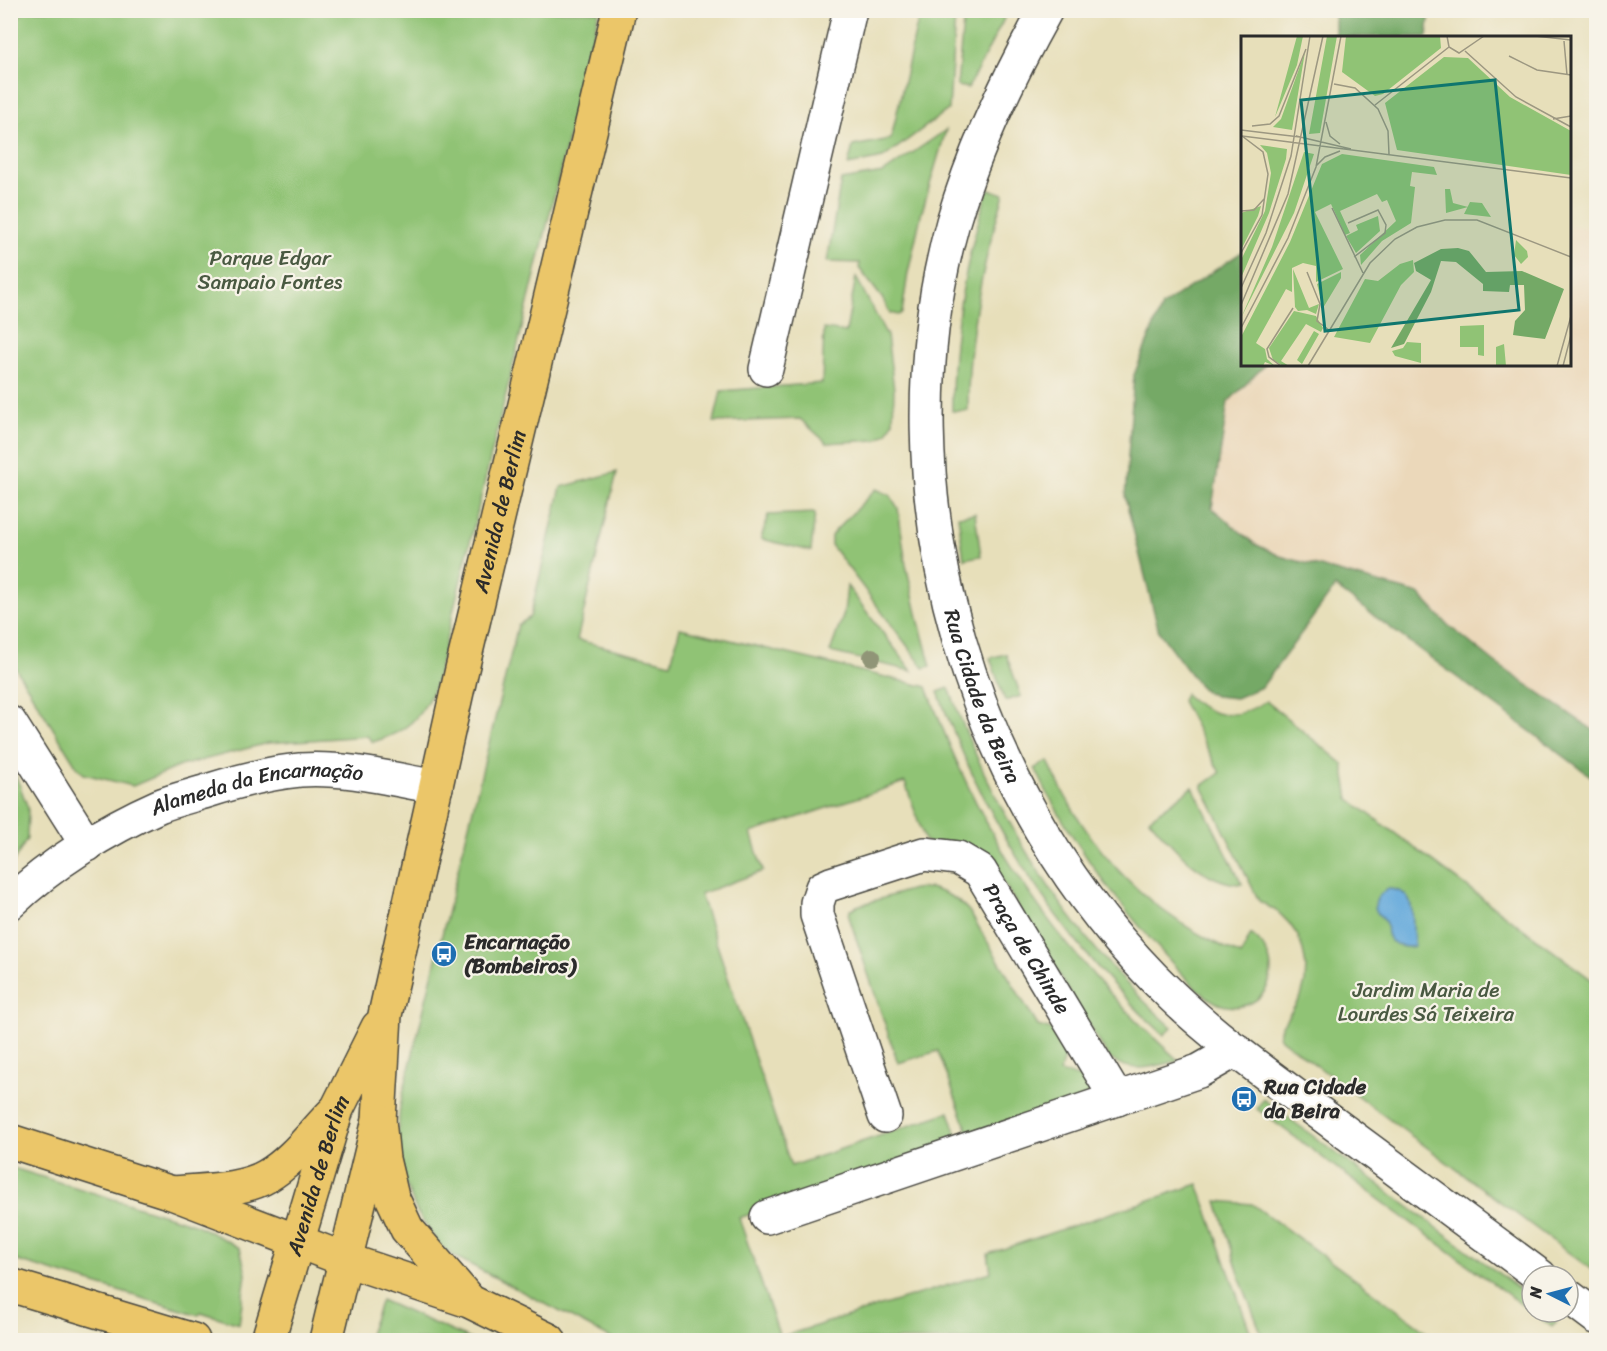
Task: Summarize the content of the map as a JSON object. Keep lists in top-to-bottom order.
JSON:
{
  "streets": {
    "main road": ["Avenida de Berlim"],
    "street": ["Rua Cidade da Beira", "Alameda da Encarnação", "Praça de Chinde"]
  },
  "crossings": [
    ["Avenida de Berlim", "Alameda da Encarnação"]
  ],
  "parks": ["Parque Edgar Sampaio Fontes", "Jardim Maria de Lourdes Sá Teixeira"],
  "places": {
    "bus stop": ["Encarnação (Bombeiros)", "Rua Cidade da Beira"]
  },
  "north": "left"
}
